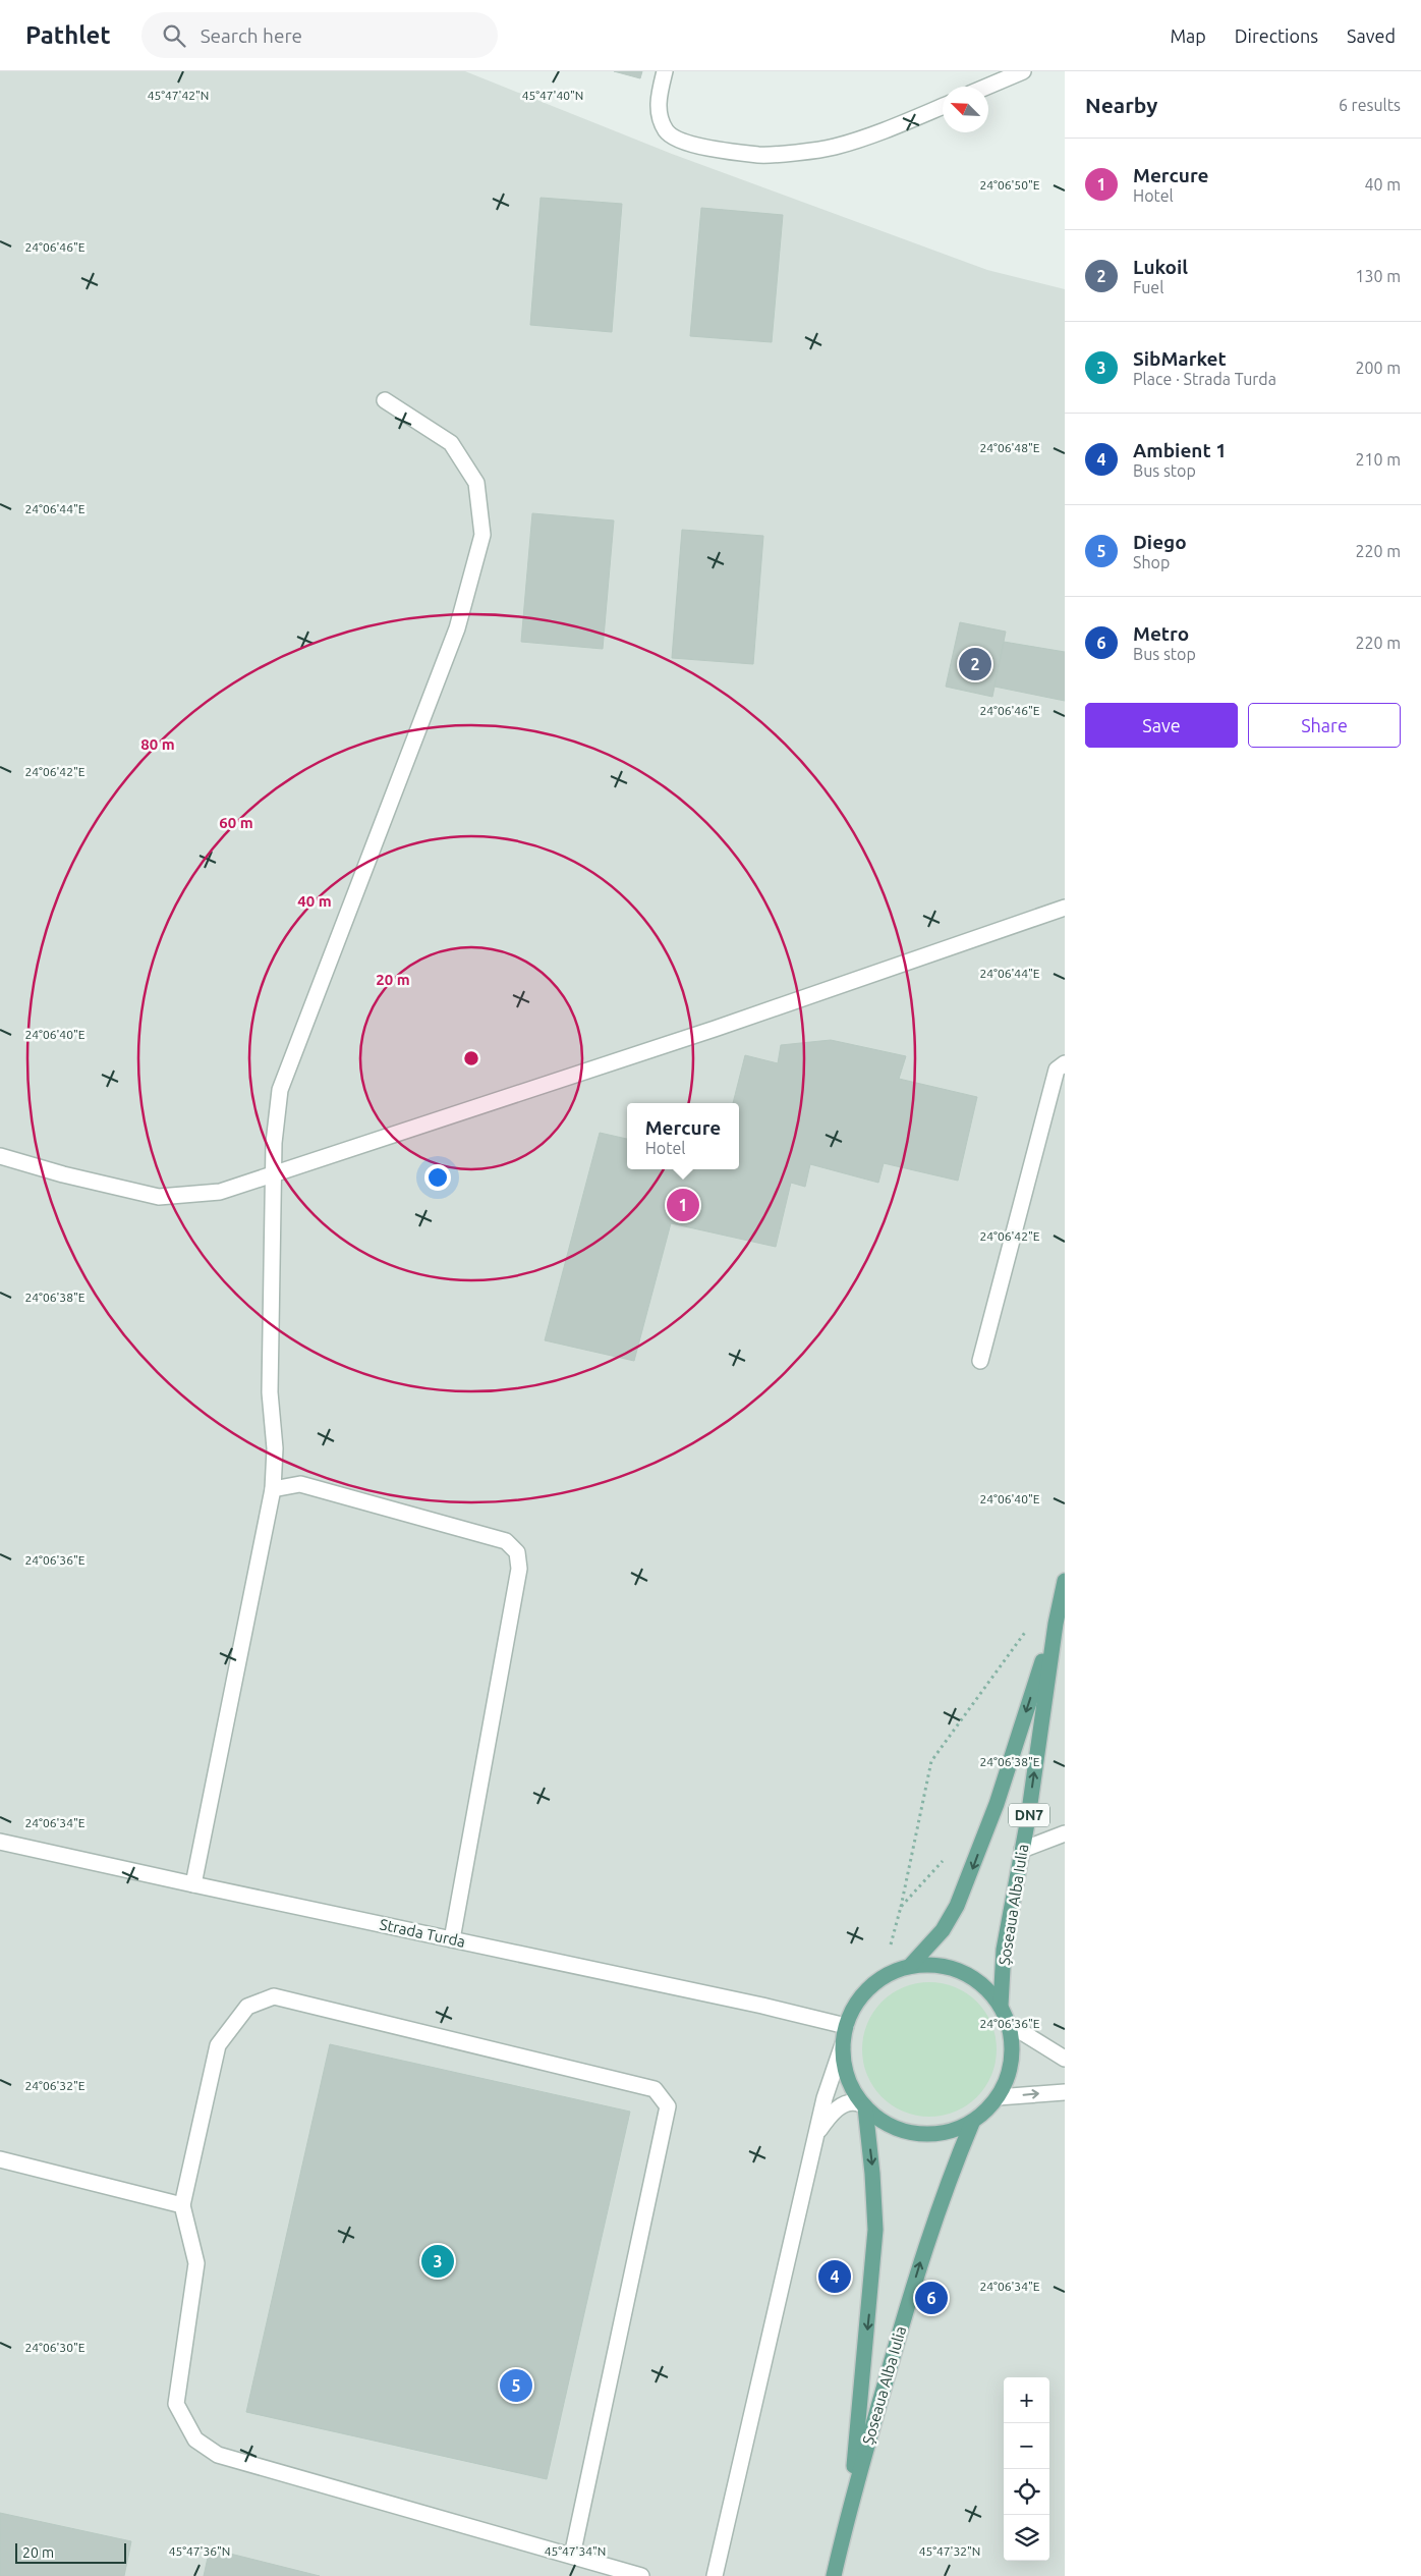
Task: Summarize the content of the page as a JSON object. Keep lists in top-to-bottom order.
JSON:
{
  "streets": {
    "main road": ["DN7", "Șoseaua Alba Iulia"],
    "street": ["Strada Turda"]
  },
  "crossings": [
    ["DN7", "Șoseaua Alba Iulia"],
    ["DN7", "Strada Turda"],
    ["Șoseaua Alba Iulia", "Strada Turda"]
  ],
  "scale_bar": "20 m",
  "north": "top left",
  "page": {
    "header": "Pathlet",
    "search": "Search here",
    "nav": ["Map", "Directions", "Saved"],
    "heading": ["Nearby", "6 results"],
    "list": [
      {
        "mark": "1",
        "name": "Mercure",
        "note": "Hotel",
        "value": "40 m"
      },
      {
        "mark": "2",
        "name": "Lukoil",
        "note": "Fuel",
        "value": "130 m"
      },
      {
        "mark": "3",
        "name": "SibMarket",
        "note": "Place · Strada Turda",
        "value": "200 m"
      },
      {
        "mark": "4",
        "name": "Ambient 1",
        "note": "Bus stop",
        "value": "210 m"
      },
      {
        "mark": "5",
        "name": "Diego",
        "note": "Shop",
        "value": "220 m"
      },
      {
        "mark": "6",
        "name": "Metro",
        "note": "Bus stop",
        "value": "220 m"
      }
    ],
    "pins": [
      "2",
      "1",
      "3",
      "4",
      "6",
      "5"
    ],
    "buttons": ["Save", "Share"],
    "popup": ["Mercure", "Hotel"],
    "map_buttons": ["+", "−"],
    "scale": "20 m"
  },
  "coordinates": [
    "45°47'42\"N",
    "45°47'40\"N",
    "24°06'50\"E",
    "24°06'46\"E",
    "24°06'48\"E",
    "24°06'44\"E",
    "24°06'42\"E",
    "24°06'40\"E",
    "24°06'38\"E",
    "24°06'36\"E",
    "24°06'34\"E",
    "24°06'32\"E",
    "24°06'30\"E",
    "45°47'36\"N",
    "45°47'34\"N",
    "45°47'32\"N"
  ],
  "rings": [
    "80 m",
    "60 m",
    "40 m",
    "20 m"
  ]
}
